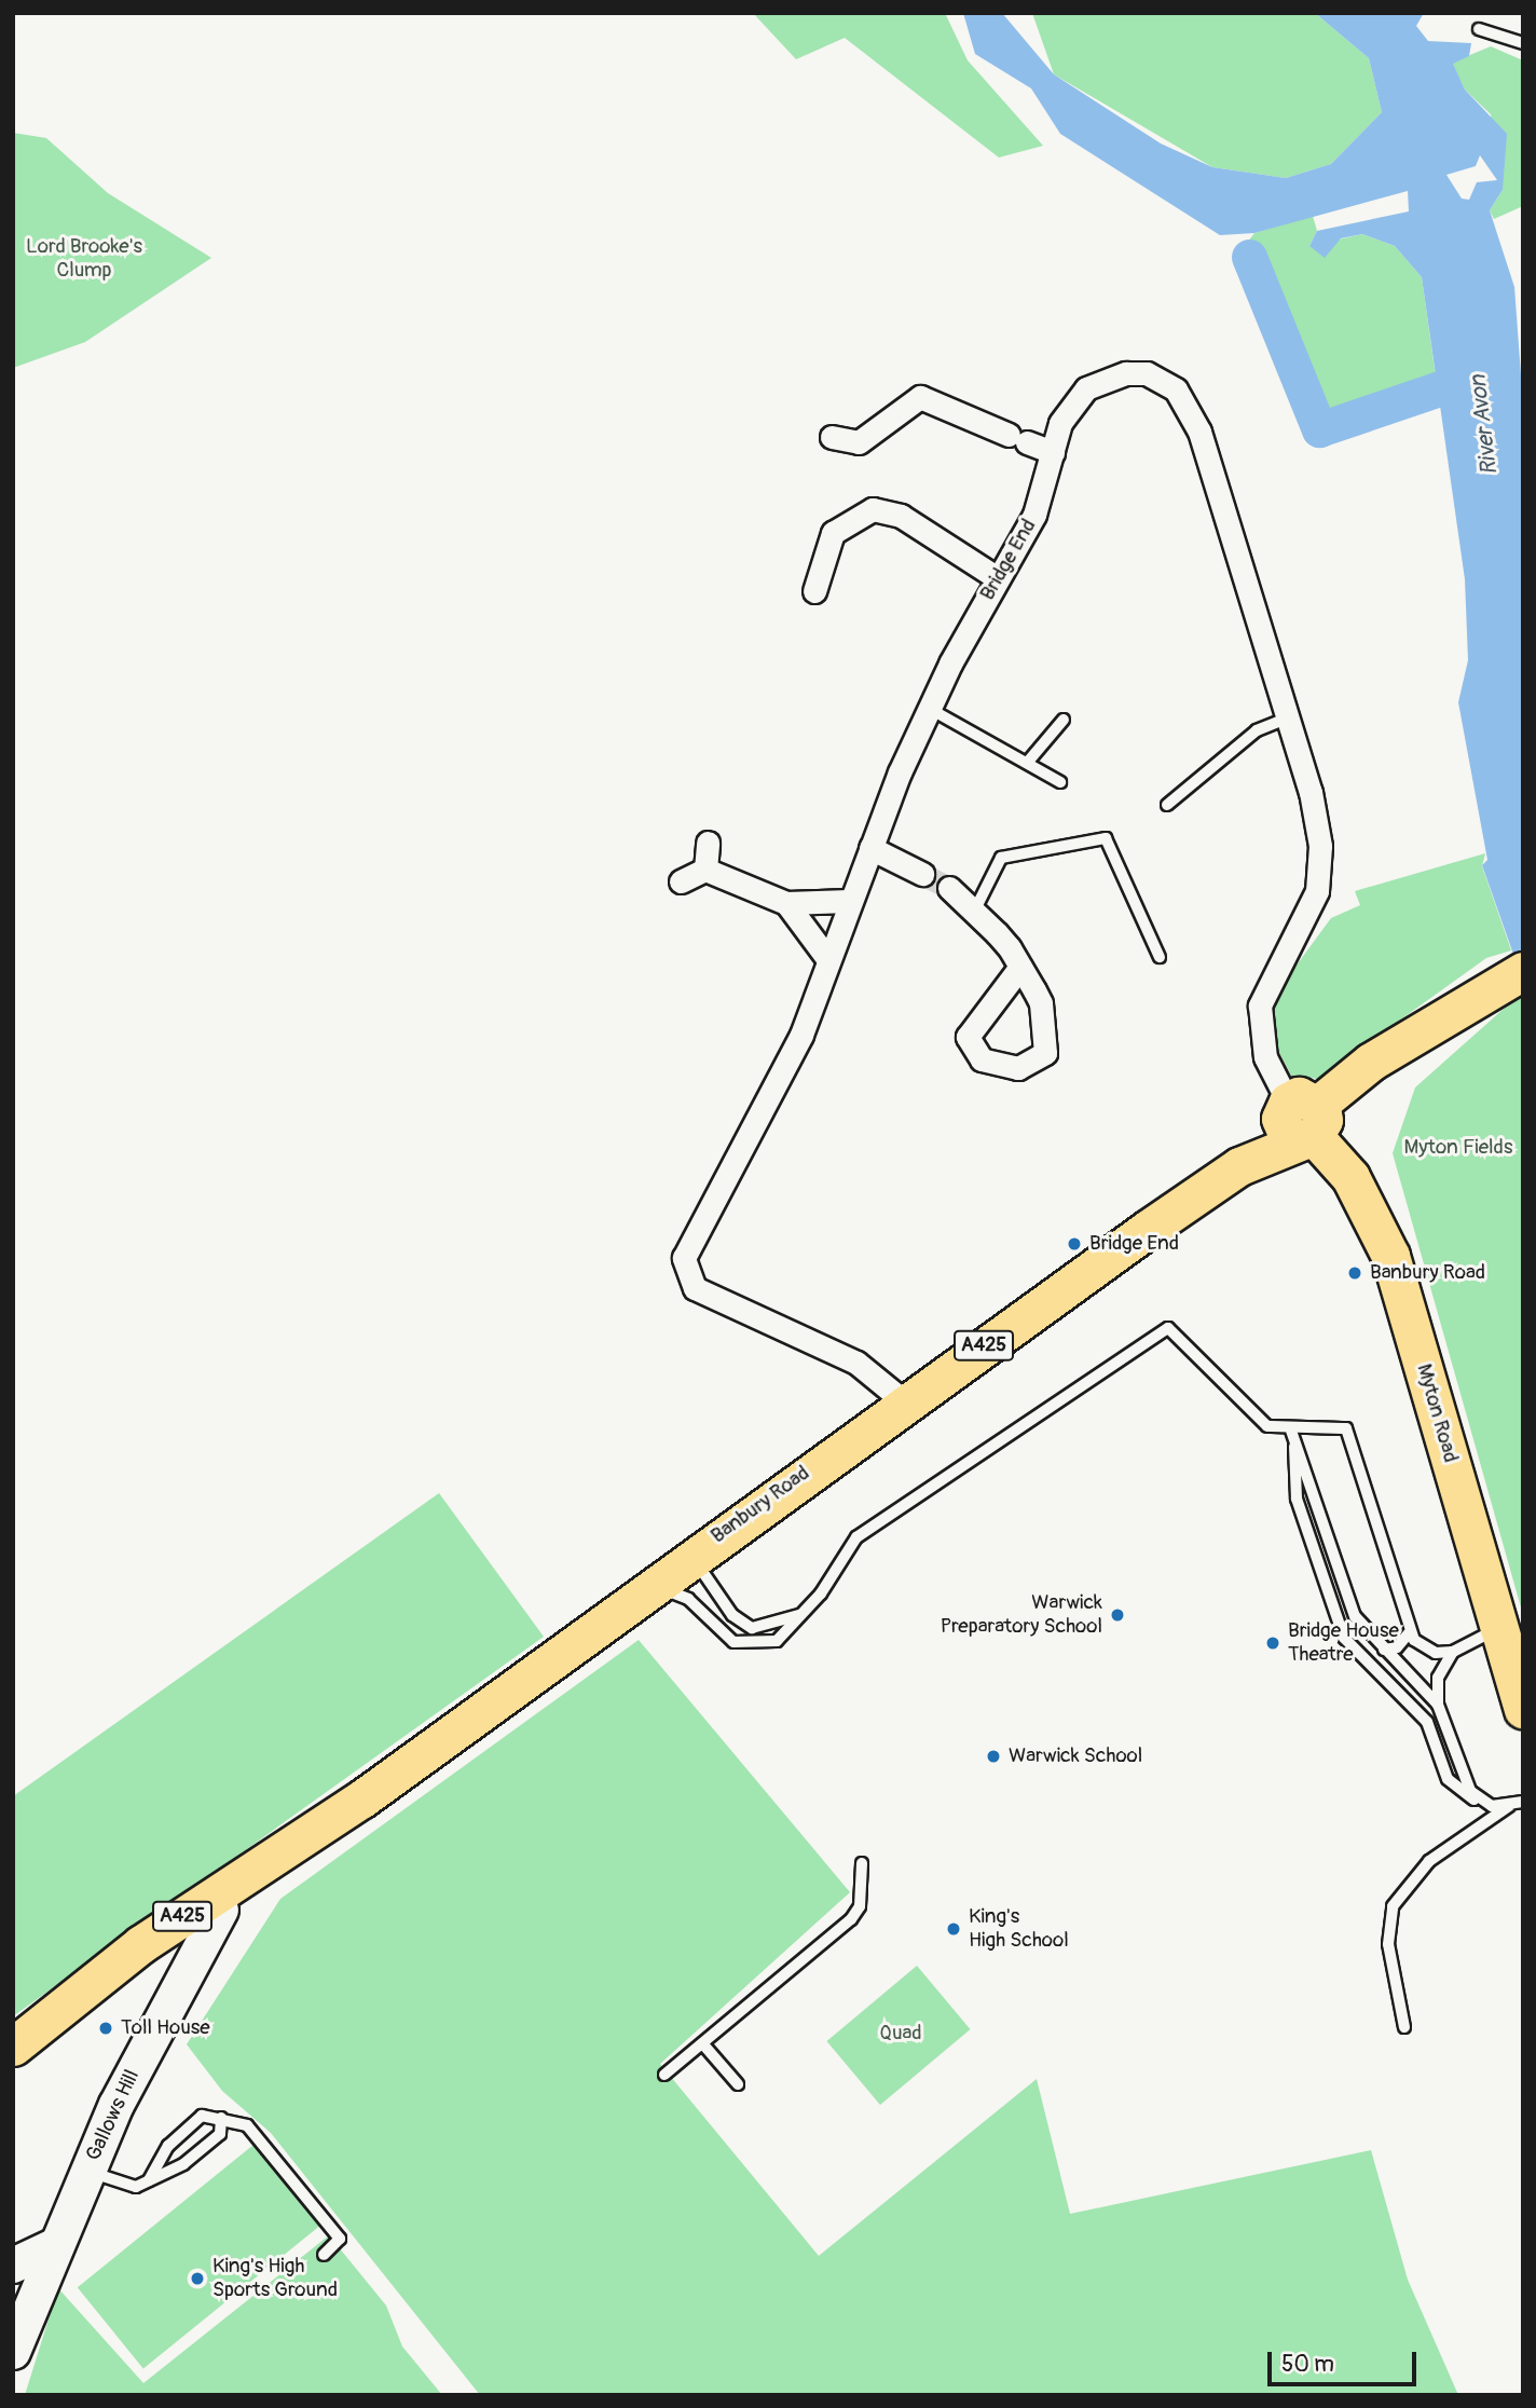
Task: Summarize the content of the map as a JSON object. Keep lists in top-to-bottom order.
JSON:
{
  "streets": {
    "main road": ["A425", "Myton Road", "Banbury Road"],
    "street": ["Bridge End", "Gallows Hill"]
  },
  "crossings": [
    ["Bridge End", "Myton Road"],
    ["Bridge End", "Banbury Road"],
    ["Myton Road", "Banbury Road"],
    ["Banbury Road", "Gallows Hill"]
  ],
  "water": ["River Avon"],
  "parks": ["Lord Brooke's Clump", "Myton Fields", "Quad"],
  "places": [
    "Bridge End",
    "Banbury Road",
    "Warwick Preparatory School",
    "Bridge House Theatre",
    "Warwick School",
    "King's High School",
    "Toll House",
    "King's High Sports Ground"
  ],
  "scale_bar": "50 m"
}
